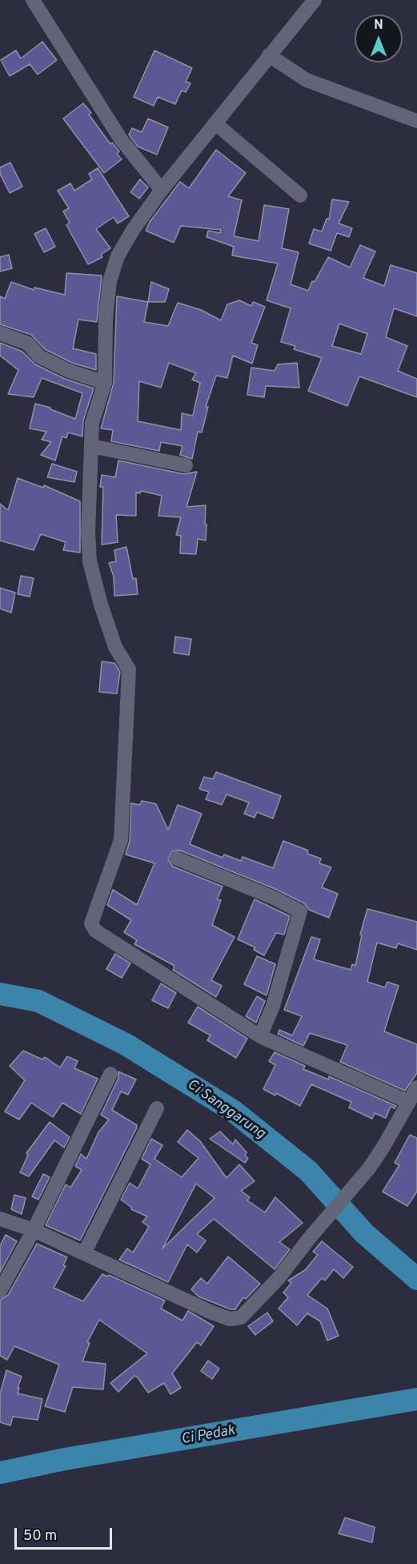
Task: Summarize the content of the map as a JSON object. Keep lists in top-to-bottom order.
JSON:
{
  "water": ["Ci Sanggarung", "Ci Pedak"],
  "scale_bar": "50 m",
  "north": "top"
}
